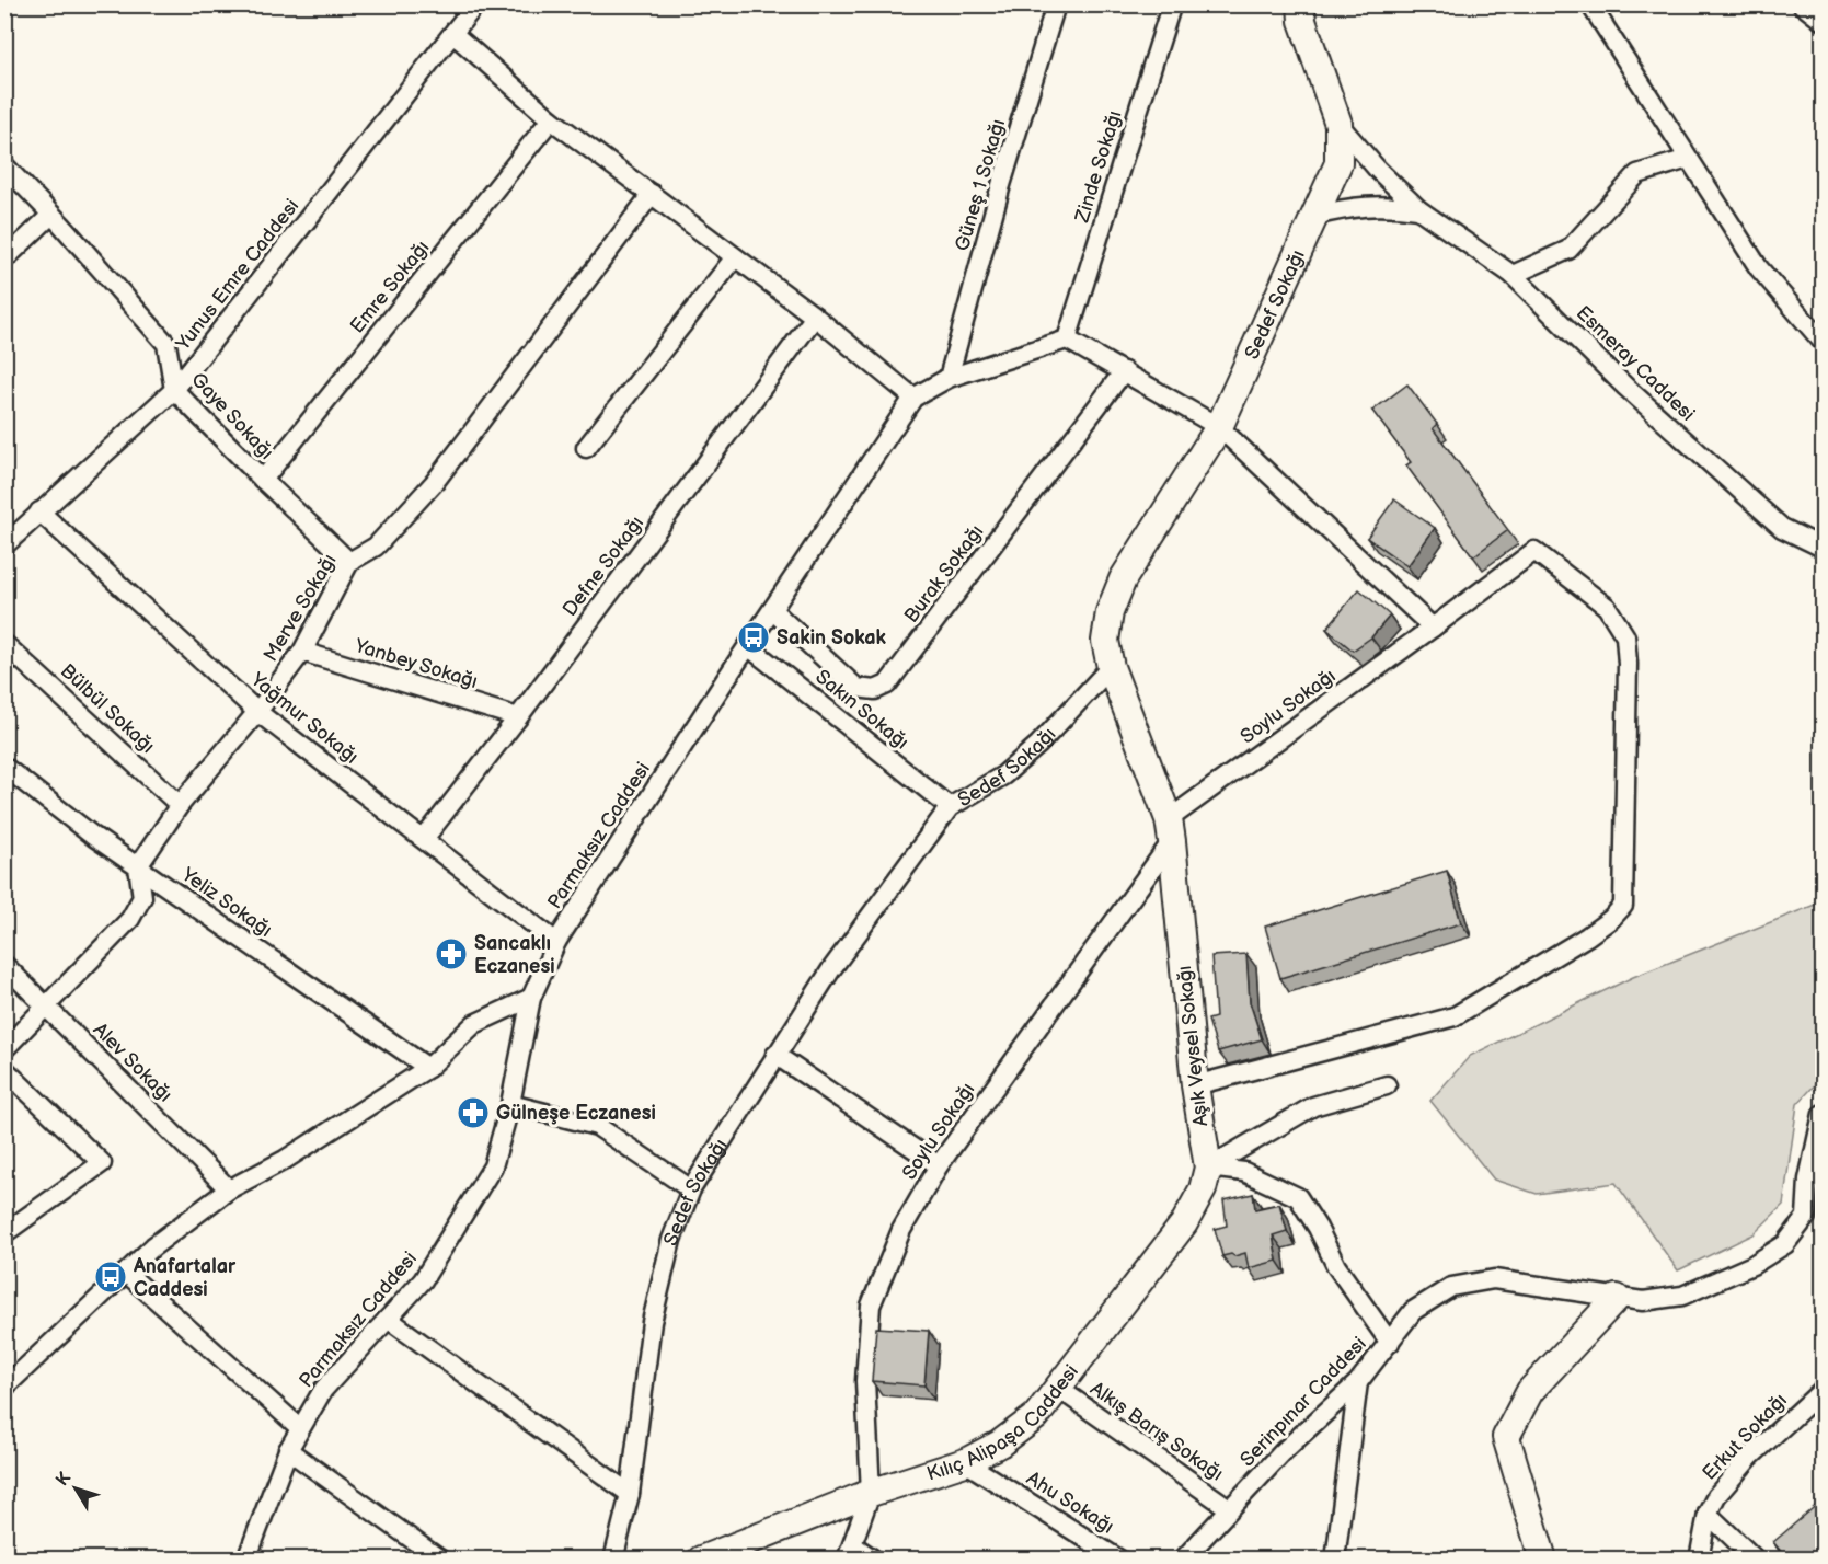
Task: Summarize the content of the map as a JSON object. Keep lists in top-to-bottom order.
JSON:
{
  "streets": {
    "street": [
      "Zinde Sokağı",
      "Güneş 1 Sokağı",
      "Yunus Emre Caddesi",
      "Emre Sokağı",
      "Sedef Sokağı",
      "Esmeray Caddesi",
      "Gaye Sokağı",
      "Defne Sokağı",
      "Burak Sokağı",
      "Merve Sokağı",
      "Yanbey Sokağı",
      "Soylu Sokağı",
      "Bülbül Sokağı",
      "Sakın Sokağı",
      "Yağmur Sokağı",
      "Parmaksız Caddesi",
      "Yeliz Sokağı",
      "Aşık Veysel Sokağı",
      "Alev Sokağı",
      "Serinpınar Caddesi",
      "Kılıç Alipaşa Caddesi",
      "Alkış Barış Sokağı",
      "Erkut Sokağı",
      "Ahu Sokağı"
    ]
  },
  "crossings": [
    ["Yunus Emre Caddesi", "Gaye Sokağı"],
    ["Yunus Emre Caddesi", "Yağmur Sokağı"],
    ["Emre Sokağı", "Gaye Sokağı"],
    ["Sedef Sokağı", "Esmeray Caddesi"],
    ["Sedef Sokağı", "Sakın Sokağı"],
    ["Sedef Sokağı", "Aşık Veysel Sokağı"],
    ["Gaye Sokağı", "Merve Sokağı"],
    ["Defne Sokağı", "Yanbey Sokağı"],
    ["Defne Sokağı", "Yağmur Sokağı"],
    ["Burak Sokağı", "Parmaksız Caddesi"],
    ["Merve Sokağı", "Yanbey Sokağı"],
    ["Merve Sokağı", "Bülbül Sokağı"],
    ["Merve Sokağı", "Yağmur Sokağı"],
    ["Merve Sokağı", "Yeliz Sokağı"],
    ["Soylu Sokağı", "Aşık Veysel Sokağı"],
    ["Soylu Sokağı", "Kılıç Alipaşa Caddesi"],
    ["Sakın Sokağı", "Parmaksız Caddesi"],
    ["Yağmur Sokağı", "Parmaksız Caddesi"],
    ["Aşık Veysel Sokağı", "Kılıç Alipaşa Caddesi"],
    ["Serinpınar Caddesi", "Alkış Barış Sokağı"],
    ["Kılıç Alipaşa Caddesi", "Alkış Barış Sokağı"],
    ["Kılıç Alipaşa Caddesi", "Ahu Sokağı"]
  ],
  "places": {
    "bus stop": ["Sakin Sokak", "Anafartalar Caddesi"],
    "pharmacy": ["Sancaklı Eczanesi", "Gülneşe Eczanesi"]
  },
  "north": "top left"
}
